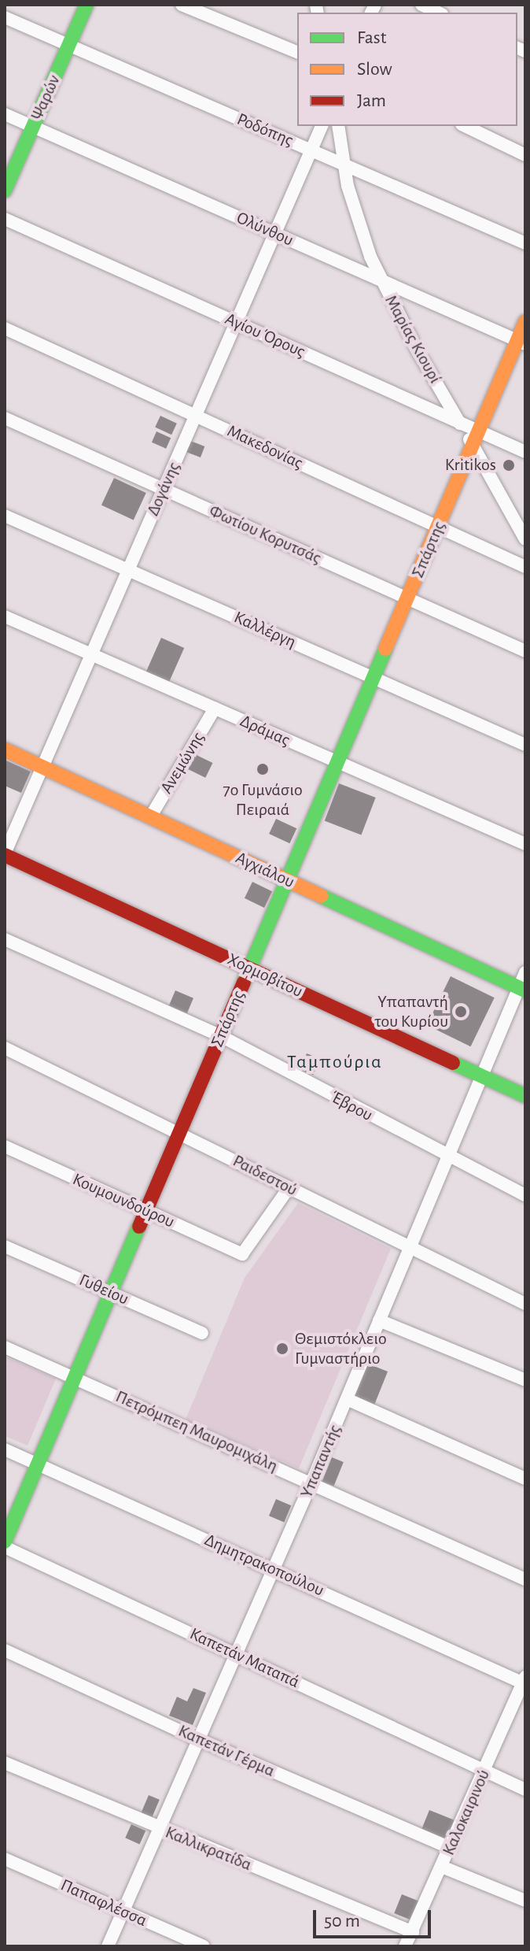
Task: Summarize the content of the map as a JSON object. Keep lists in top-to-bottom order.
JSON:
{
  "streets": {
    "main road": [
      "Ψαρών",
      "Σπάρτης",
      "Αγχιάλου",
      "Χορμοβίτου"
    ],
    "street": [
      "Ροδόπης",
      "Ολύνθου",
      "Αγίου Όρους",
      "Μαρίας Κιουρί",
      "Μακεδονίας",
      "Δογάνης",
      "Φωτίου Κορυτσάς",
      "Καλλέργη",
      "Δράμας",
      "Ανεμώνης",
      "Έβρου",
      "Ραιδεστού",
      "Κουμουνδούρου",
      "Γυθείου",
      "Πετρόμπεη Μαυρομιχάλη",
      "Υπαπαντής",
      "Δημητρακοπούλου",
      "Καπετάν Ματαπά",
      "Καπετάν Γέρμα",
      "Καλοκαιρινού",
      "Καλλικρατίδα",
      "Παπαφλέσσα"
    ]
  },
  "crossings": [
    ["Ψαρών", "Ροδόπης"],
    ["Ψαρών", "Ολύνθου"],
    ["Ροδόπης", "Μαρίας Κιουρί"],
    ["Ροδόπης", "Δογάνης"],
    ["Ολύνθου", "Μαρίας Κιουρί"],
    ["Ολύνθου", "Δογάνης"],
    ["Ολύνθου", "Σπάρτης"],
    ["Αγίου Όρους", "Μαρίας Κιουρί"],
    ["Αγίου Όρους", "Δογάνης"],
    ["Μαρίας Κιουρί", "Σπάρτης"],
    ["Μακεδονίας", "Δογάνης"],
    ["Μακεδονίας", "Σπάρτης"],
    ["Δογάνης", "Φωτίου Κορυτσάς"],
    ["Δογάνης", "Καλλέργη"],
    ["Δογάνης", "Δράμας"],
    ["Δογάνης", "Αγχιάλου"],
    ["Δογάνης", "Χορμοβίτου"],
    ["Φωτίου Κορυτσάς", "Σπάρτης"],
    ["Σπάρτης", "Καλλέργη"],
    ["Σπάρτης", "Δράμας"],
    ["Σπάρτης", "Αγχιάλου"],
    ["Σπάρτης", "Χορμοβίτου"],
    ["Σπάρτης", "Έβρου"],
    ["Σπάρτης", "Ραιδεστού"],
    ["Σπάρτης", "Κουμουνδούρου"],
    ["Σπάρτης", "Γυθείου"],
    ["Σπάρτης", "Πετρόμπεη Μαυρομιχάλη"],
    ["Σπάρτης", "Δημητρακοπούλου"],
    ["Δράμας", "Ανεμώνης"],
    ["Ανεμώνης", "Αγχιάλου"],
    ["Αγχιάλου", "Υπαπαντής"],
    ["Χορμοβίτου", "Υπαπαντής"],
    ["Έβρου", "Υπαπαντής"],
    ["Ραιδεστού", "Κουμουνδούρου"],
    ["Ραιδεστού", "Υπαπαντής"],
    ["Πετρόμπεη Μαυρομιχάλη", "Υπαπαντής"],
    ["Υπαπαντής", "Δημητρακοπούλου"],
    ["Υπαπαντής", "Καπετάν Ματαπά"],
    ["Υπαπαντής", "Καπετάν Γέρμα"],
    ["Υπαπαντής", "Καλλικρατίδα"],
    ["Υπαπαντής", "Παπαφλέσσα"],
    ["Δημητρακοπούλου", "Καλοκαιρινού"],
    ["Καπετάν Ματαπά", "Καλοκαιρινού"],
    ["Καπετάν Γέρμα", "Καλοκαιρινού"],
    ["Καλοκαιρινού", "Καλλικρατίδα"]
  ],
  "districts": ["Ταμπούρια"],
  "places": [
    "Kritikos",
    "7ο Γυμνάσιο Πειραιά",
    "Υπαπαντή του Κυρίου",
    "Θεμιστόκλειο Γυμναστήριο"
  ],
  "legend": ["Fast", "Slow", "Jam"],
  "scale_bar": "50 m"
}
